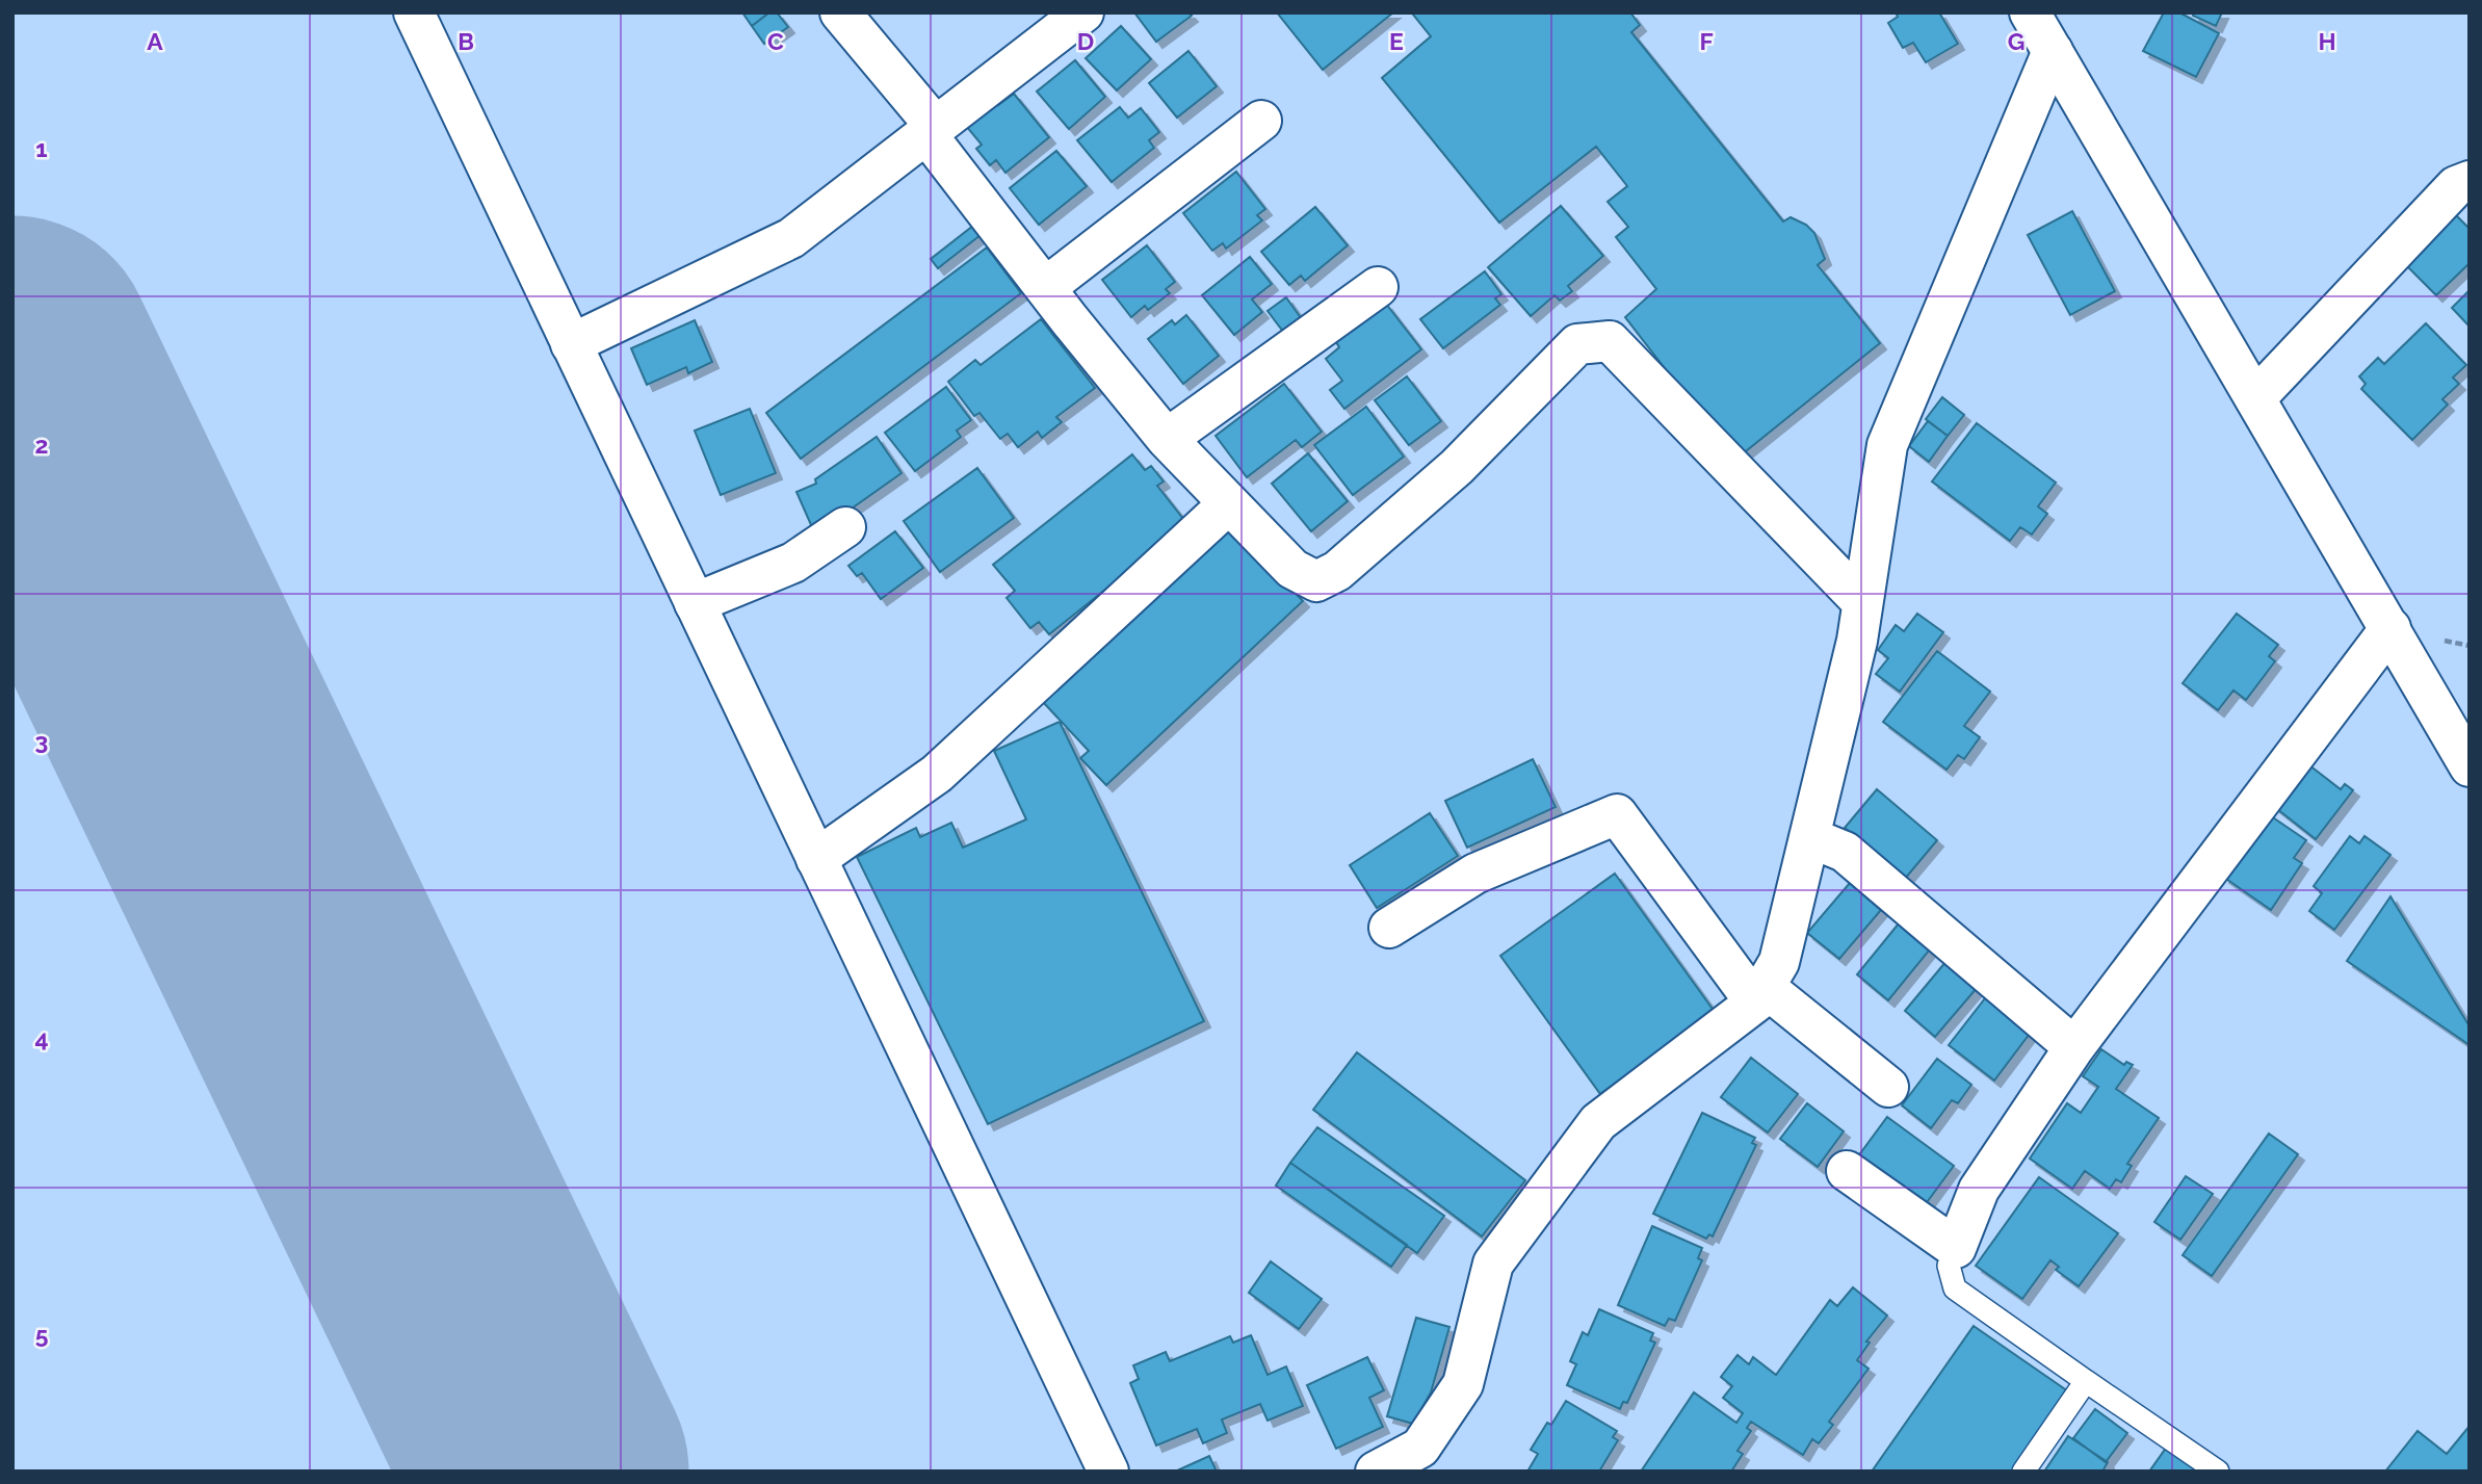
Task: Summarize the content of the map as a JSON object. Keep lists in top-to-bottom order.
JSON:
{
  "grid": {
    "columns": [
      "A",
      "B",
      "C",
      "D",
      "E",
      "F",
      "G",
      "H"
    ],
    "rows": [
      "1",
      "2",
      "3",
      "4",
      "5"
    ]
  }
}
